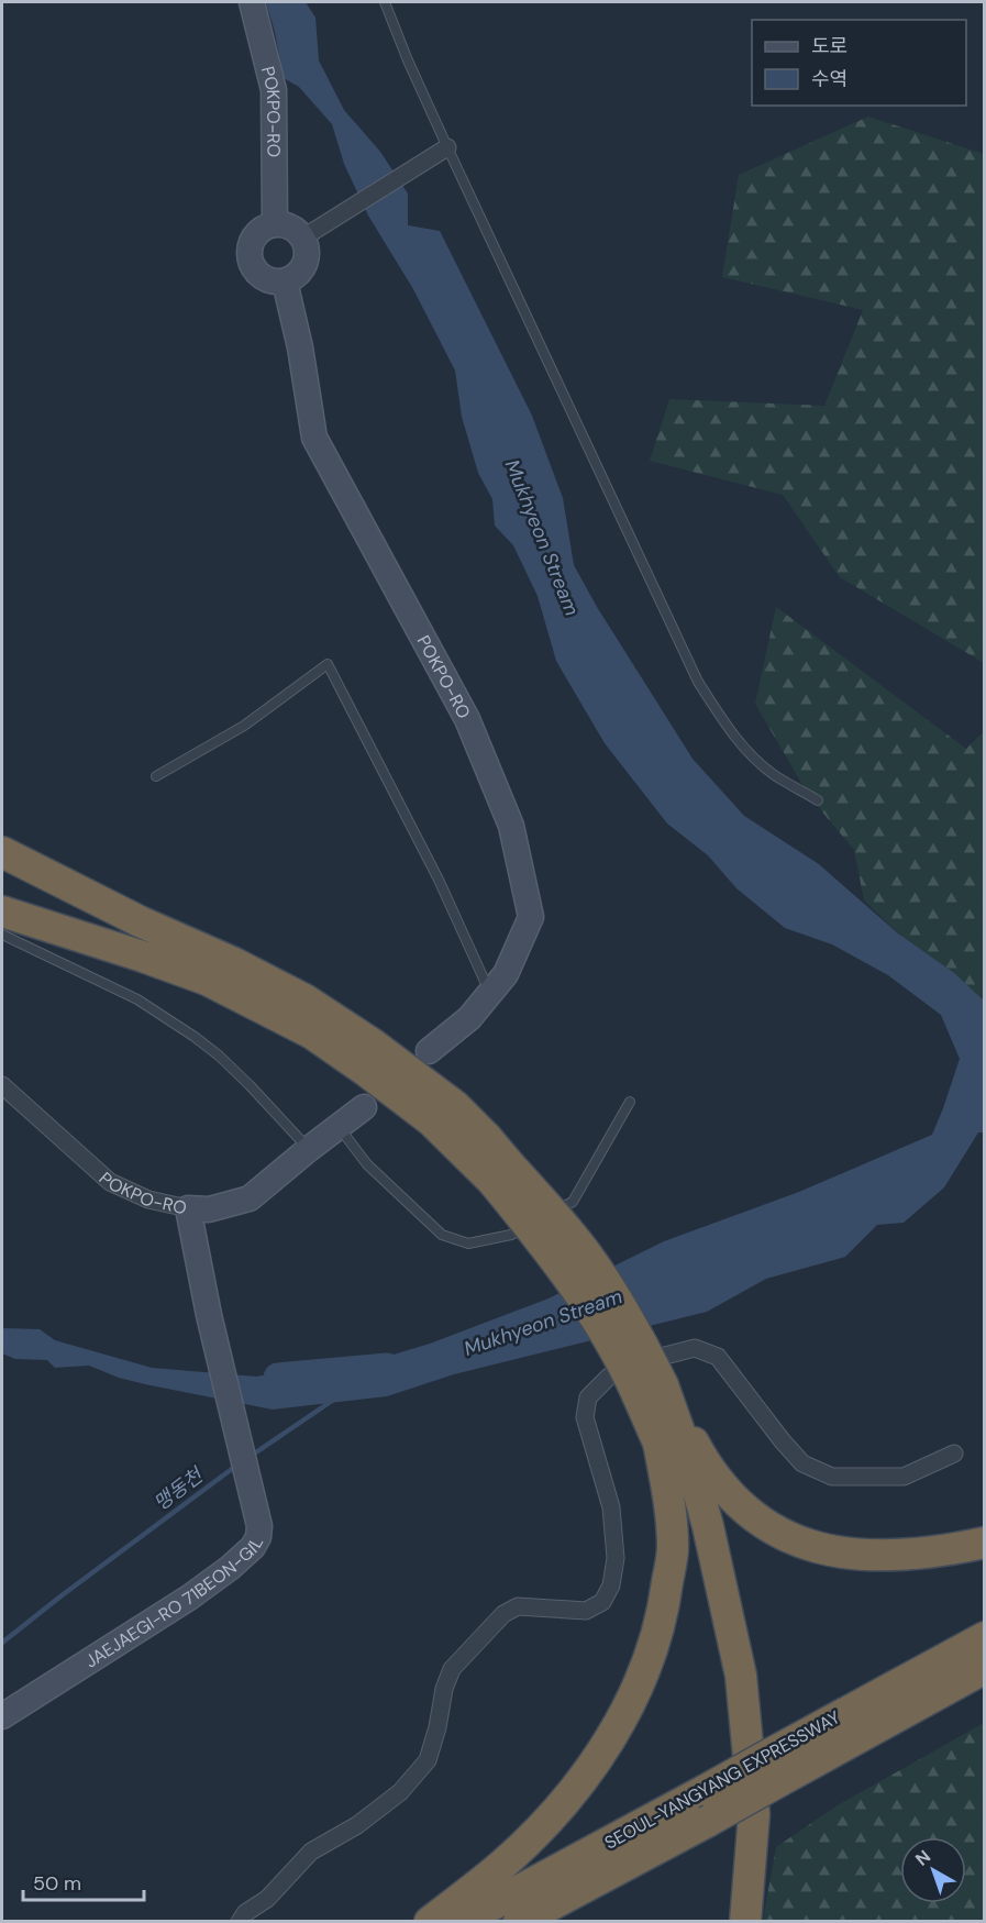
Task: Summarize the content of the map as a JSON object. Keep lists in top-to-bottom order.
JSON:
{
  "streets": {
    "highway": ["SEOUL-YANGYANG EXPRESSWAY"],
    "main road": ["POKPO-RO", "JAEJAEGI-RO 71BEON-GIL"]
  },
  "crossings": [
    ["POKPO-RO", "JAEJAEGI-RO 71BEON-GIL"]
  ],
  "water": ["Mukhyeon Stream", "맹동천"],
  "legend": ["도로", "수역"],
  "scale_bar": "50 m",
  "north": "top left"
}
